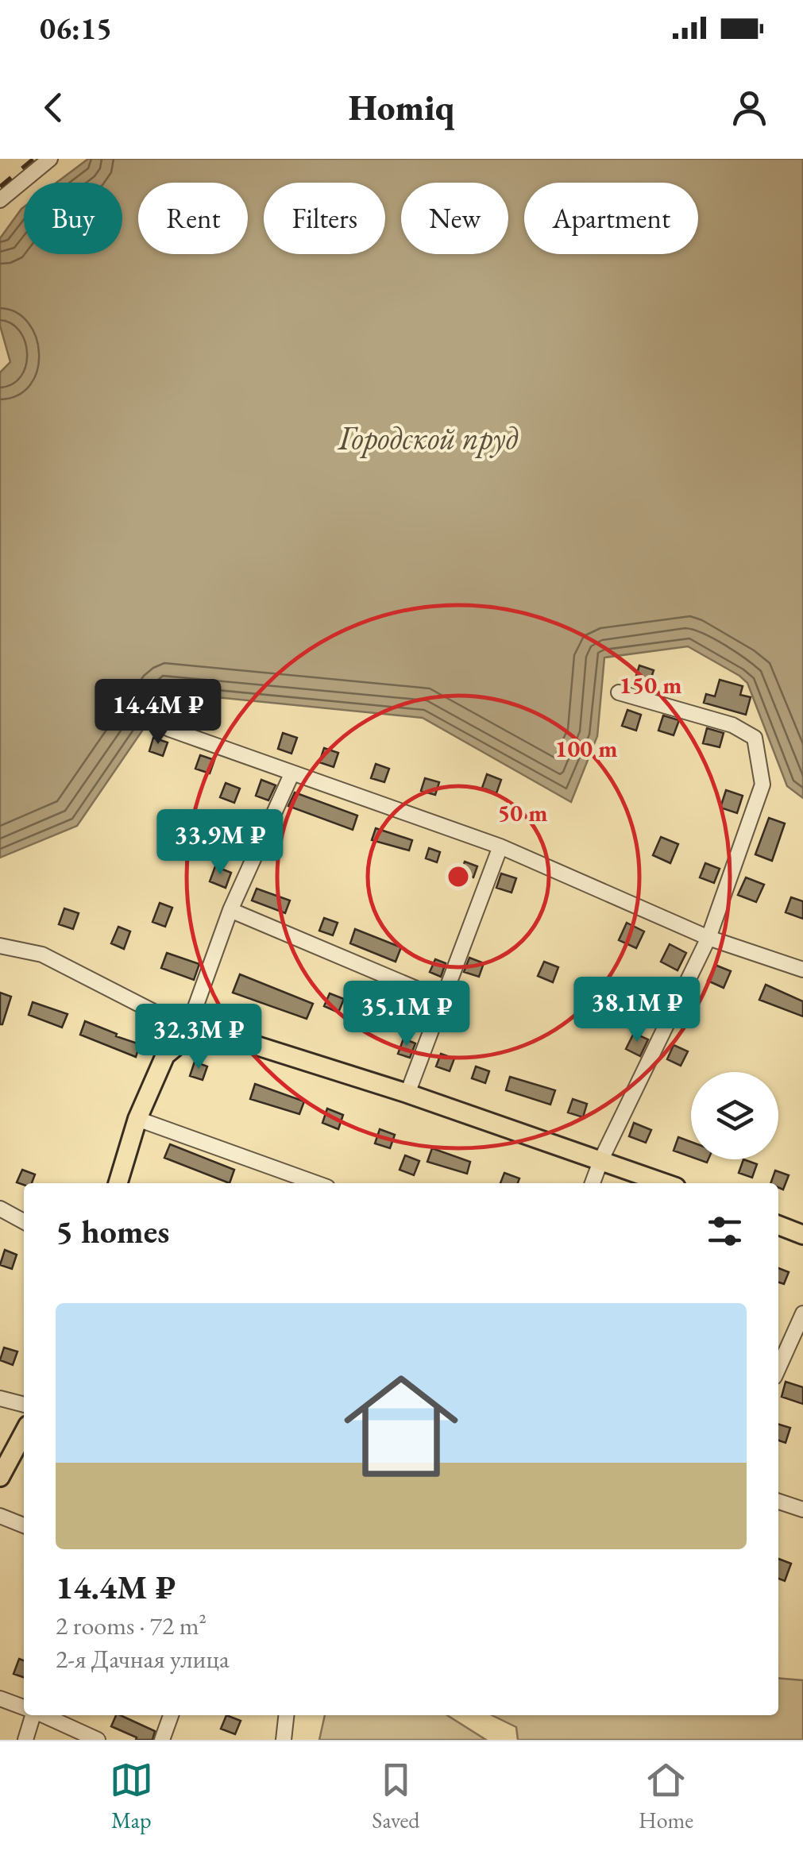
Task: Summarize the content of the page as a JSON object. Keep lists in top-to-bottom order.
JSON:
{
  "water": ["Городской пруд"],
  "page": {
    "status": "06:15",
    "header": "Homiq",
    "chip": [
      "Buy",
      "Rent",
      "Filters",
      "New",
      "Apartment"
    ],
    "price": [
      "14.4M ₽",
      "33.9M ₽",
      "38.1M ₽",
      "35.1M ₽",
      "32.3M ₽"
    ],
    "heading": "5 homes",
    "list": [
      {
        "name": "14.4M ₽",
        "note": "2 rooms · 72 m² · 2-я Дачная улица"
      }
    ],
    "tabs": ["Map", "Saved", "Home"]
  },
  "rings": ["150 m", "100 m", "50 m"]
}
